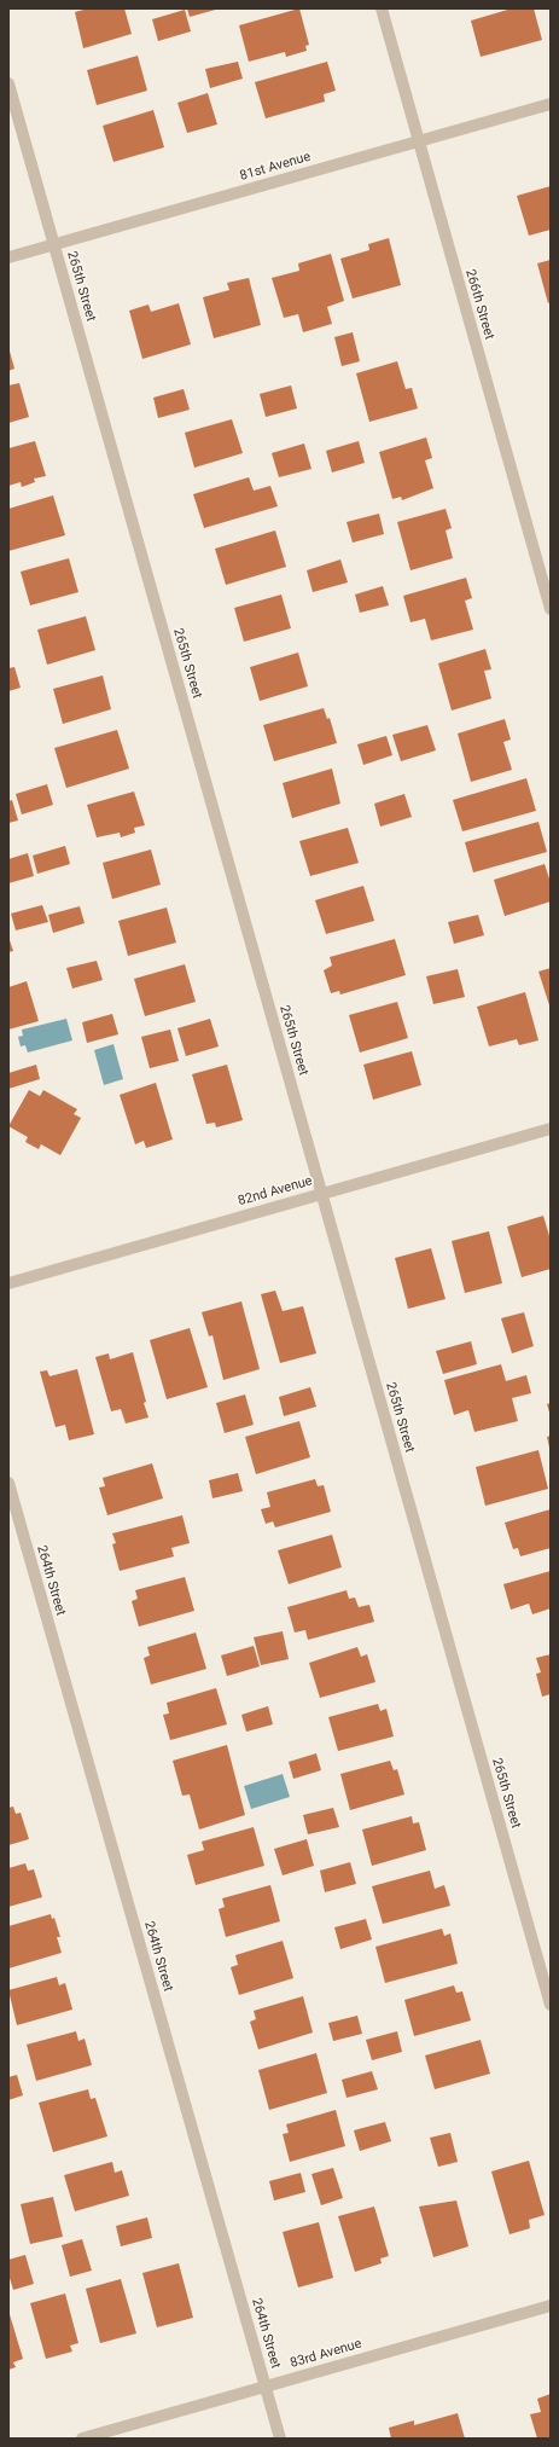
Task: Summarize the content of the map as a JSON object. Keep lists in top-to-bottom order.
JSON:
{
  "streets": {
    "street": [
      "81st Avenue",
      "265th Street",
      "266th Street",
      "82nd Avenue",
      "264th Street",
      "83rd Avenue"
    ]
  },
  "crossings": [
    ["81st Avenue", "265th Street"],
    ["81st Avenue", "266th Street"],
    ["265th Street", "82nd Avenue"],
    ["264th Street", "83rd Avenue"]
  ]
}
